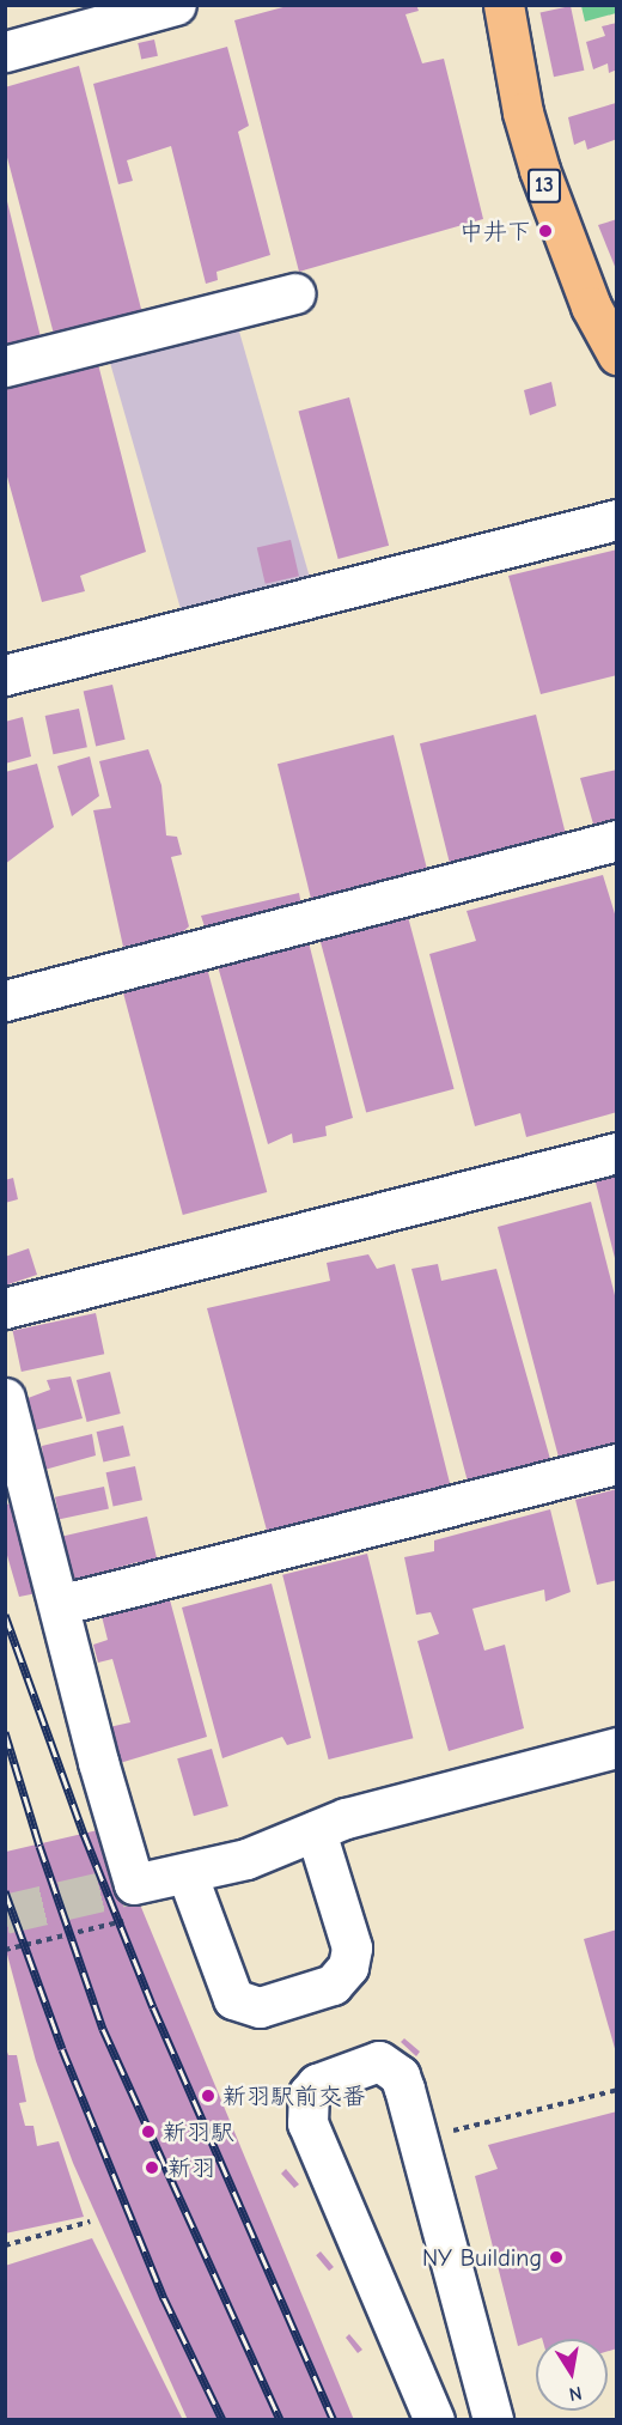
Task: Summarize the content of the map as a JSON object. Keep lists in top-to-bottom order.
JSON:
{
  "streets": {
    "main road": ["13"]
  },
  "places": [
    "中井下",
    "新羽駅前交番",
    "新羽駅",
    "新羽",
    "NY Building"
  ],
  "north": "bottom"
}
